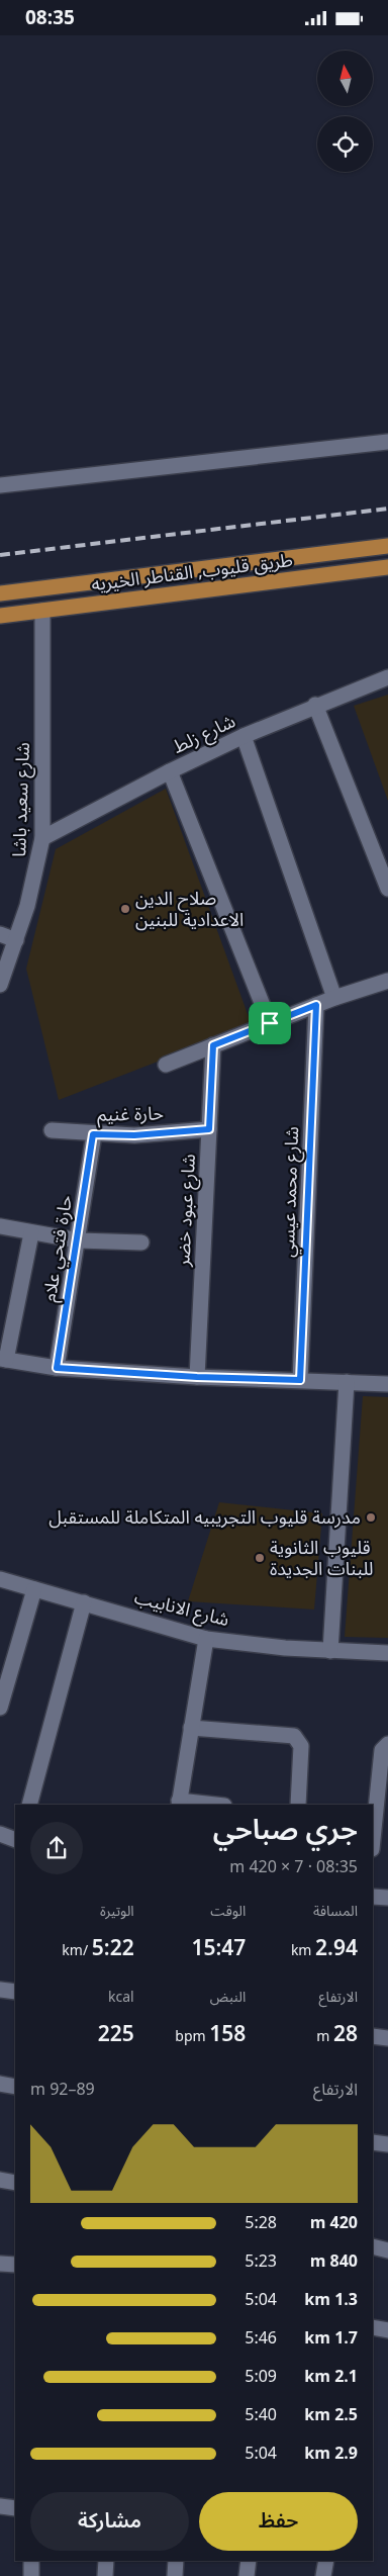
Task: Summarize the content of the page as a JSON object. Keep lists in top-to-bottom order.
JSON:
{
  "streets": {
    "main road": ["طريق قليوب, القناطر الخيريه"],
    "street": [
      "شارع زلط",
      "شارع سعيد باشا",
      "حارة غنيم",
      "شارع محمد عيسي",
      "شارع عبود خضر",
      "حارة فتحي علام",
      "شارع الانابيب"
    ]
  },
  "crossings": [
    ["طريق قليوب, القناطر الخيريه", "شارع سعيد باشا"],
    ["شارع زلط", "شارع سعيد باشا"],
    ["حارة غنيم", "شارع عبود خضر"],
    ["حارة غنيم", "حارة فتحي علام"]
  ],
  "places": ["صلاح الدين الاعدادية للبنين", "مدرسة قليوب التجريبيه المتكاملة للمستقبل", "قليوب الثانوية للبنات الجديدة"],
  "north": "top",
  "page": {
    "status": "08:35",
    "heading": ["جري صباحي", "08:35 · 7 × 420 m"],
    "stats": [
      ["المسافة", "2.94 km"],
      ["الوقت", "15:47"],
      ["الوتيرة", "5:22 /km"],
      ["الارتفاع", "28 m"],
      ["النبض", "158 bpm"],
      ["kcal", "225"]
    ],
    "chart": ["الارتفاع", "89–92 m"],
    "list": [
      {
        "name": "420 m",
        "note": "5:28"
      },
      {
        "name": "840 m",
        "note": "5:23"
      },
      {
        "name": "1.3 km",
        "note": "5:04"
      },
      {
        "name": "1.7 km",
        "note": "5:46"
      },
      {
        "name": "2.1 km",
        "note": "5:09"
      },
      {
        "name": "2.5 km",
        "note": "5:40"
      },
      {
        "name": "2.9 km",
        "note": "5:04"
      }
    ],
    "buttons": ["حفظ", "مشاركة"]
  }
}
